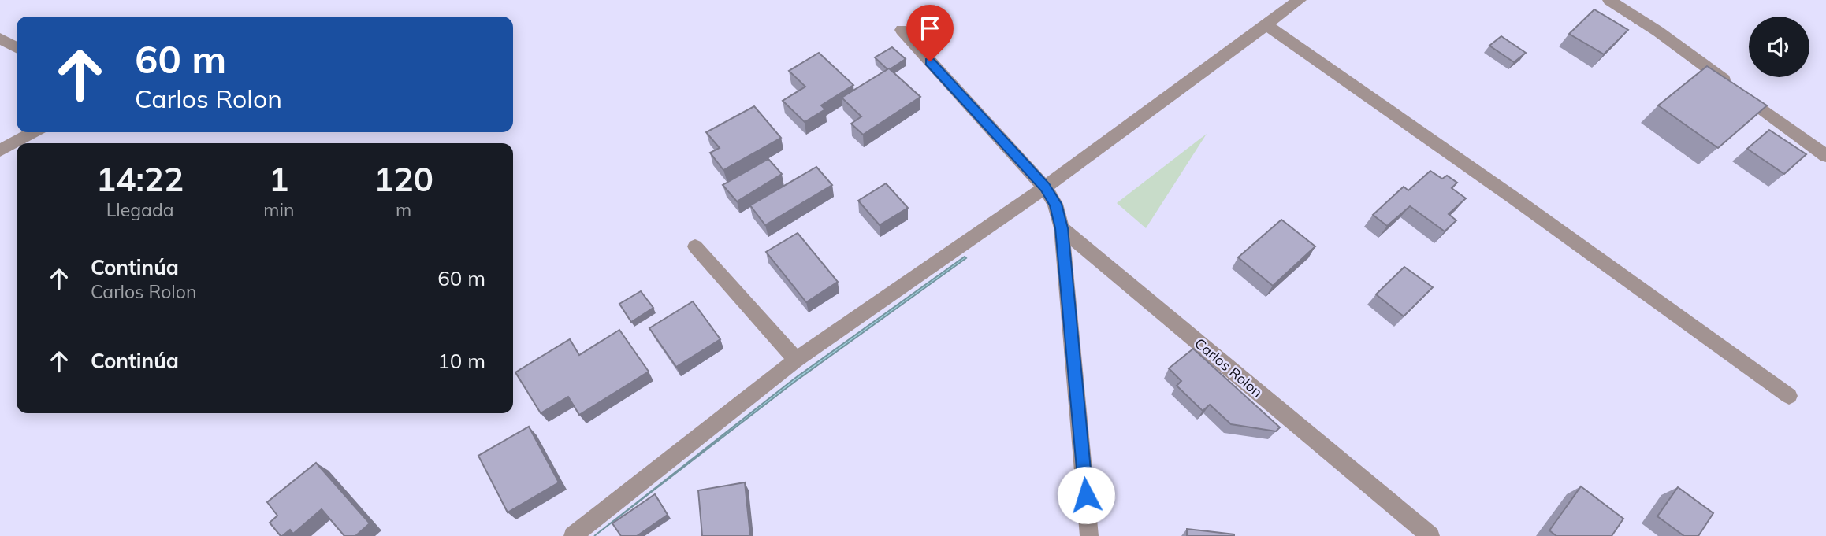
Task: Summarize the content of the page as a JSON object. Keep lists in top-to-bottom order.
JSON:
{
  "streets": {
    "street": ["Carlos Rolon"]
  },
  "page": {
    "turn": ["60 m", "Carlos Rolon"],
    "eta": [
      "14:22",
      "Llegada",
      "1",
      "min",
      "120",
      "m"
    ],
    "list": [
      {
        "name": "Continúa",
        "note": "Carlos Rolon",
        "value": "60 m"
      },
      {
        "name": "Continúa",
        "value": "10 m"
      }
    ]
  }
}
